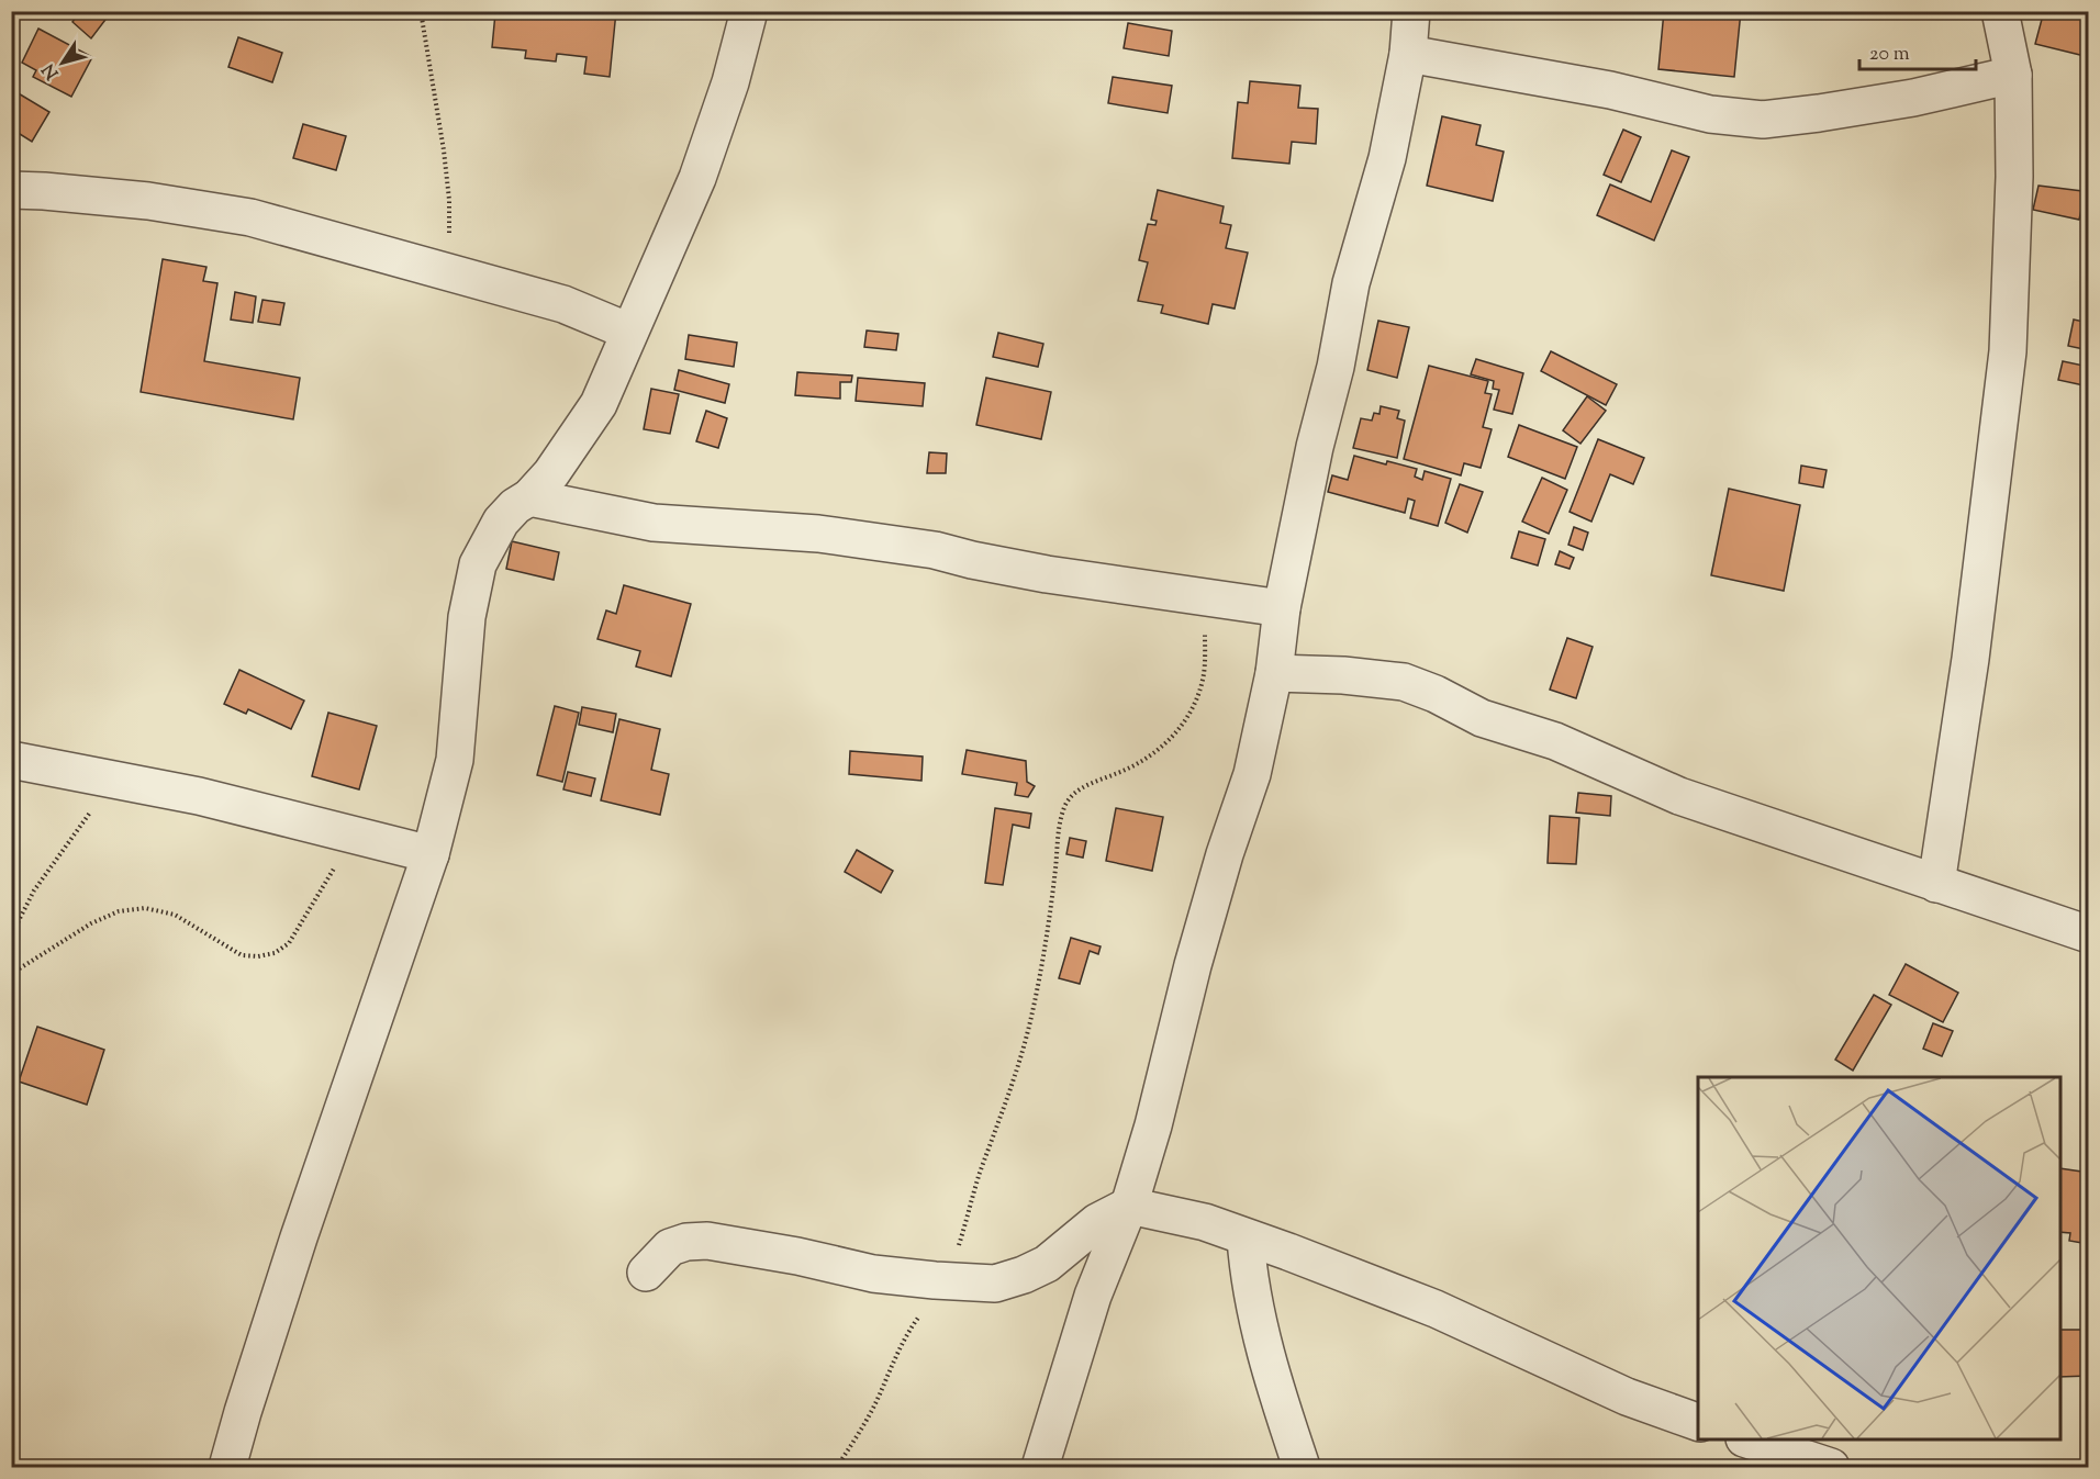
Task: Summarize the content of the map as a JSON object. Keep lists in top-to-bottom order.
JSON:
{
  "scale_bar": "20 m",
  "north": "bottom left"
}
